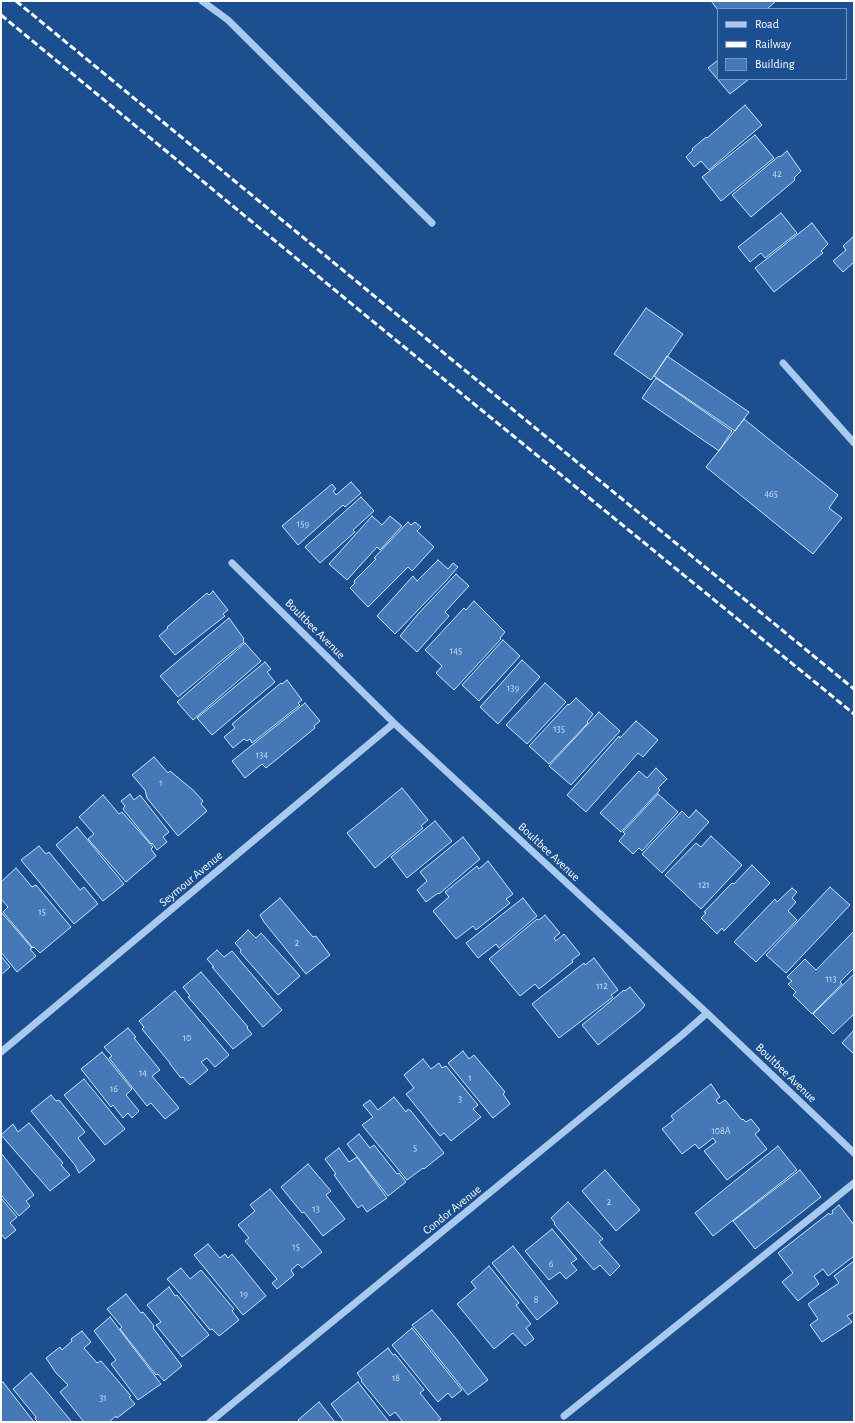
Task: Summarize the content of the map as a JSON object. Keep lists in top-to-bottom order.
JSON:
{
  "streets": {
    "street": ["Boultbee Avenue", "Seymour Avenue", "Condor Avenue"]
  },
  "crossings": [
    ["Boultbee Avenue", "Seymour Avenue"],
    ["Boultbee Avenue", "Condor Avenue"]
  ],
  "house_numbers": [
    "42",
    "465",
    "159",
    "145",
    "139",
    "135",
    "134",
    "1",
    "121",
    "15",
    "2",
    "113",
    "112",
    "10",
    "14",
    "1",
    "16",
    "3",
    "108A",
    "5",
    "2",
    "13",
    "15",
    "6",
    "19",
    "8",
    "18",
    "31"
  ],
  "legend": ["Road", "Railway", "Building"]
}
